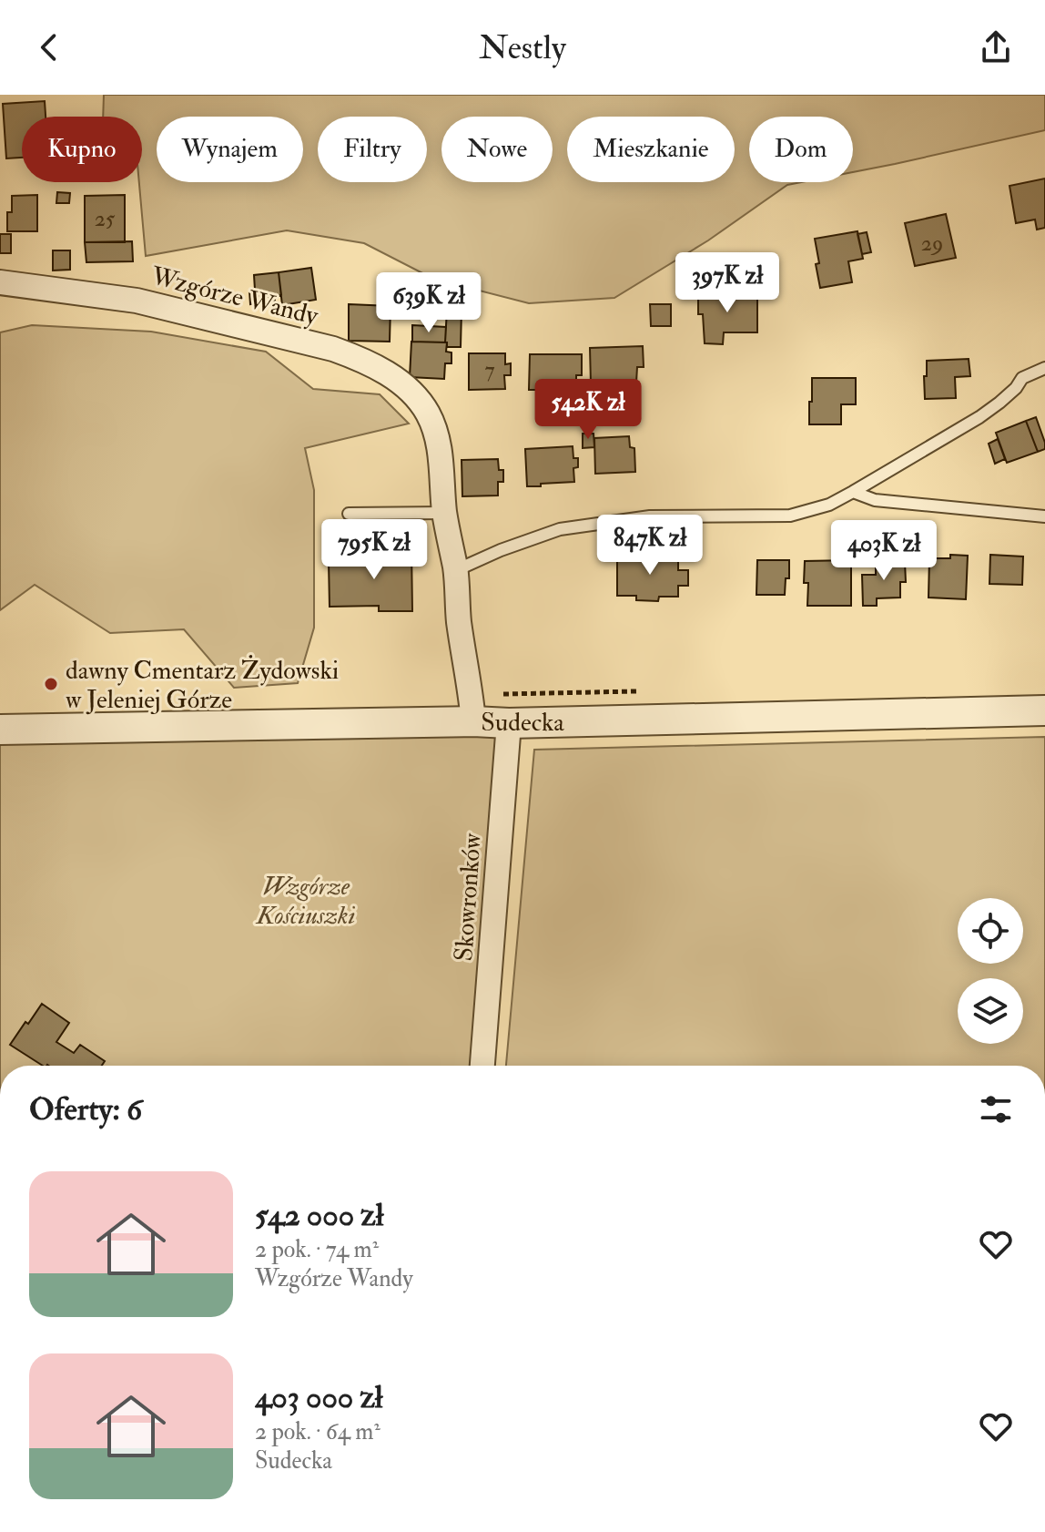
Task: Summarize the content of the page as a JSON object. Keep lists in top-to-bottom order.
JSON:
{
  "streets": {
    "street": ["Wzgórze Wandy", "Sudecka", "Skowronków"]
  },
  "crossings": [
    ["Wzgórze Wandy", "Sudecka"],
    ["Sudecka", "Skowronków"]
  ],
  "parks": ["Wzgórze Kościuszki"],
  "places": ["dawny Cmentarz Żydowski w Jeleniej Górze"],
  "house_numbers": ["25", "29", "7"],
  "page": {
    "header": "Nestly",
    "chip": [
      "Kupno",
      "Wynajem",
      "Filtry",
      "Nowe",
      "Mieszkanie",
      "Dom"
    ],
    "price": [
      "397K zł",
      "639K zł",
      "542K zł",
      "847K zł",
      "795K zł",
      "403K zł"
    ],
    "heading": "Oferty: 6",
    "list": [
      {
        "name": "542 000 zł",
        "note": "2 pok. · 74 m² · Wzgórze Wandy"
      },
      {
        "name": "403 000 zł",
        "note": "2 pok. · 64 m² · Sudecka"
      }
    ]
  }
}
